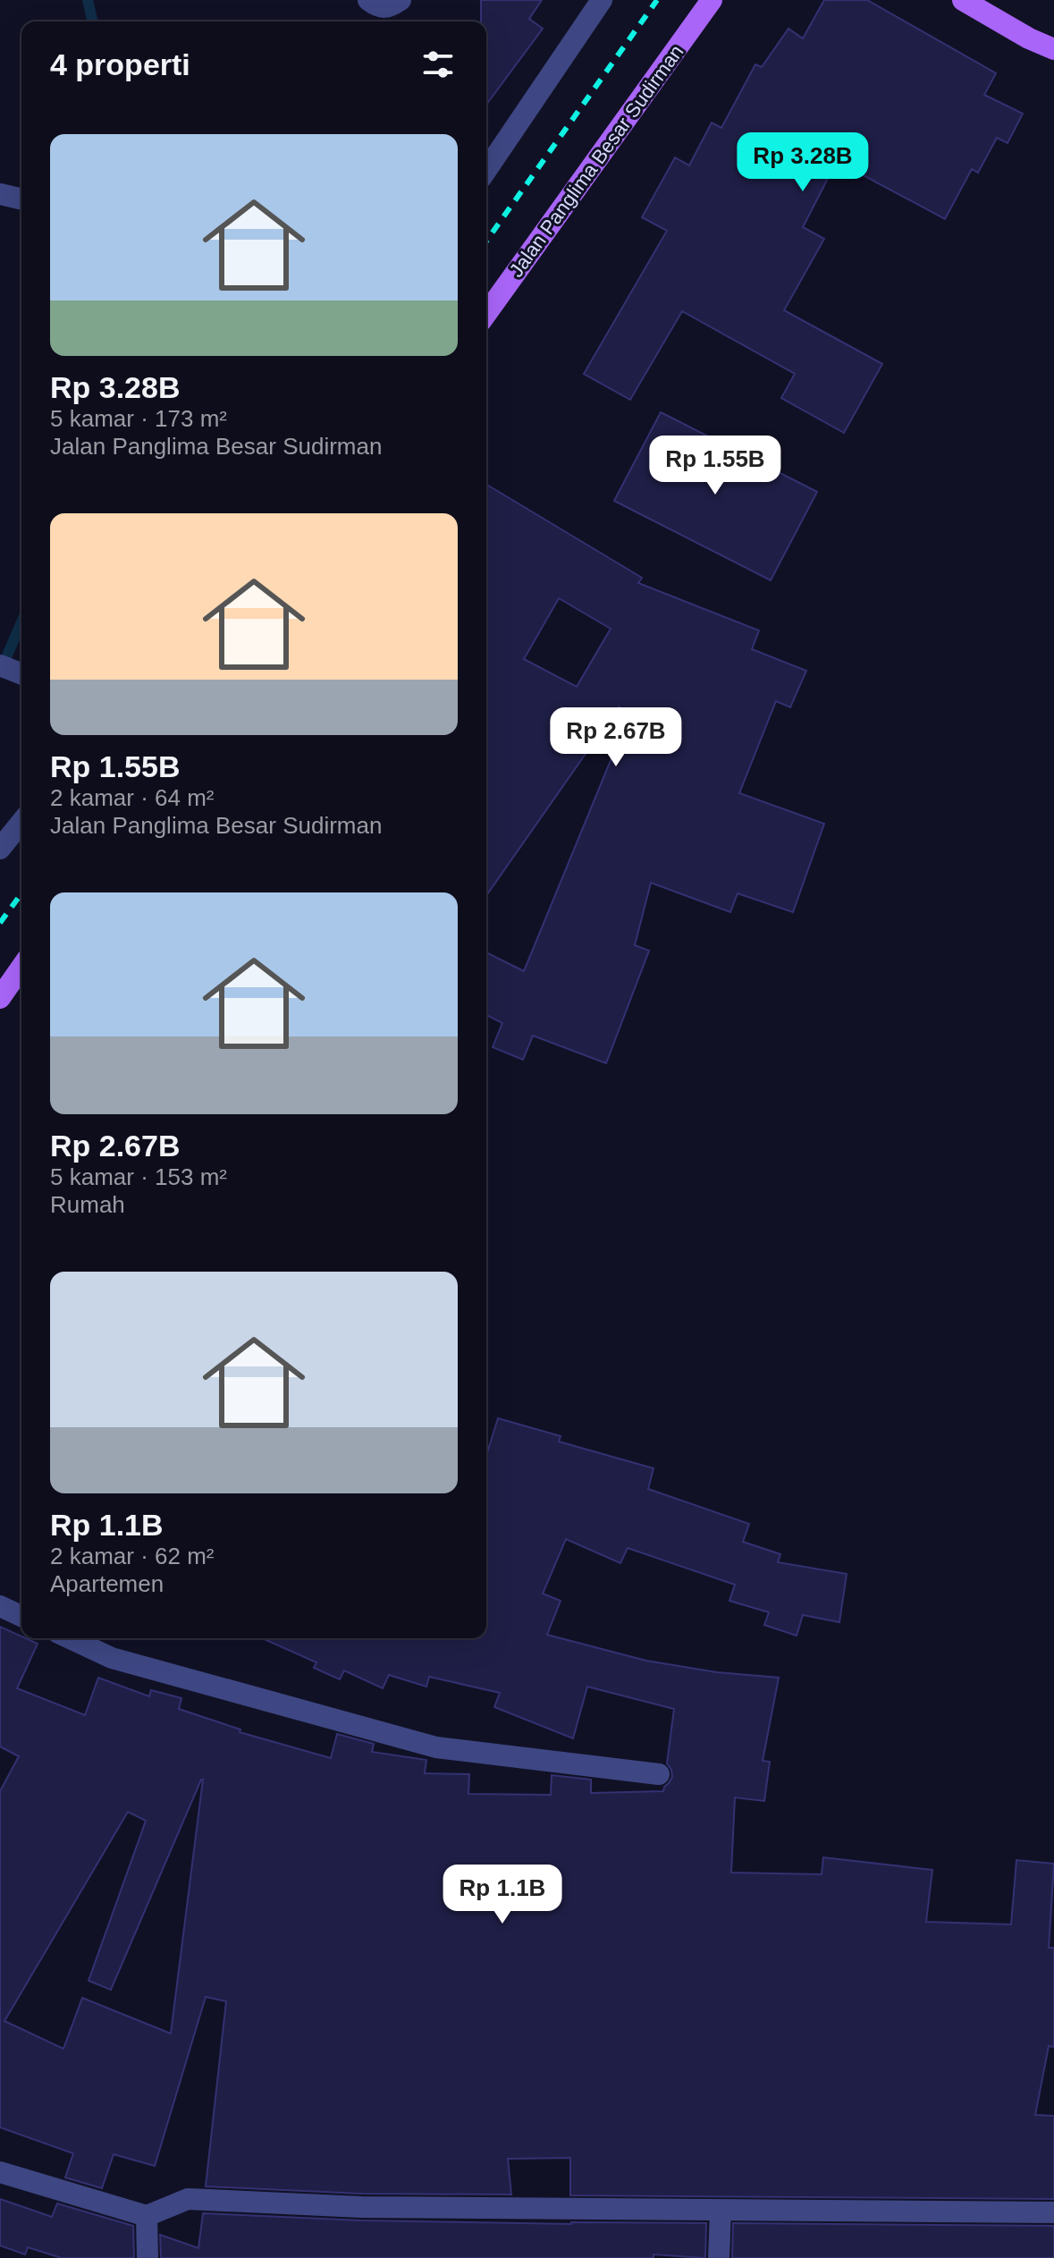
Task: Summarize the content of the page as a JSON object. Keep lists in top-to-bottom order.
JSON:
{
  "streets": {
    "main road": ["Jalan Panglima Besar Sudirman"]
  },
  "page": {
    "heading": "4 properti",
    "list": [
      {
        "name": "Rp 3.28B",
        "note": "5 kamar · 173 m² · Jalan Panglima Besar Sudirman"
      },
      {
        "name": "Rp 1.55B",
        "note": "2 kamar · 64 m² · Jalan Panglima Besar Sudirman"
      },
      {
        "name": "Rp 2.67B",
        "note": "5 kamar · 153 m² · Rumah"
      },
      {
        "name": "Rp 1.1B",
        "note": "2 kamar · 62 m² · Apartemen"
      }
    ],
    "price": [
      "Rp 3.28B",
      "Rp 1.55B",
      "Rp 2.67B",
      "Rp 1.1B"
    ]
  }
}
